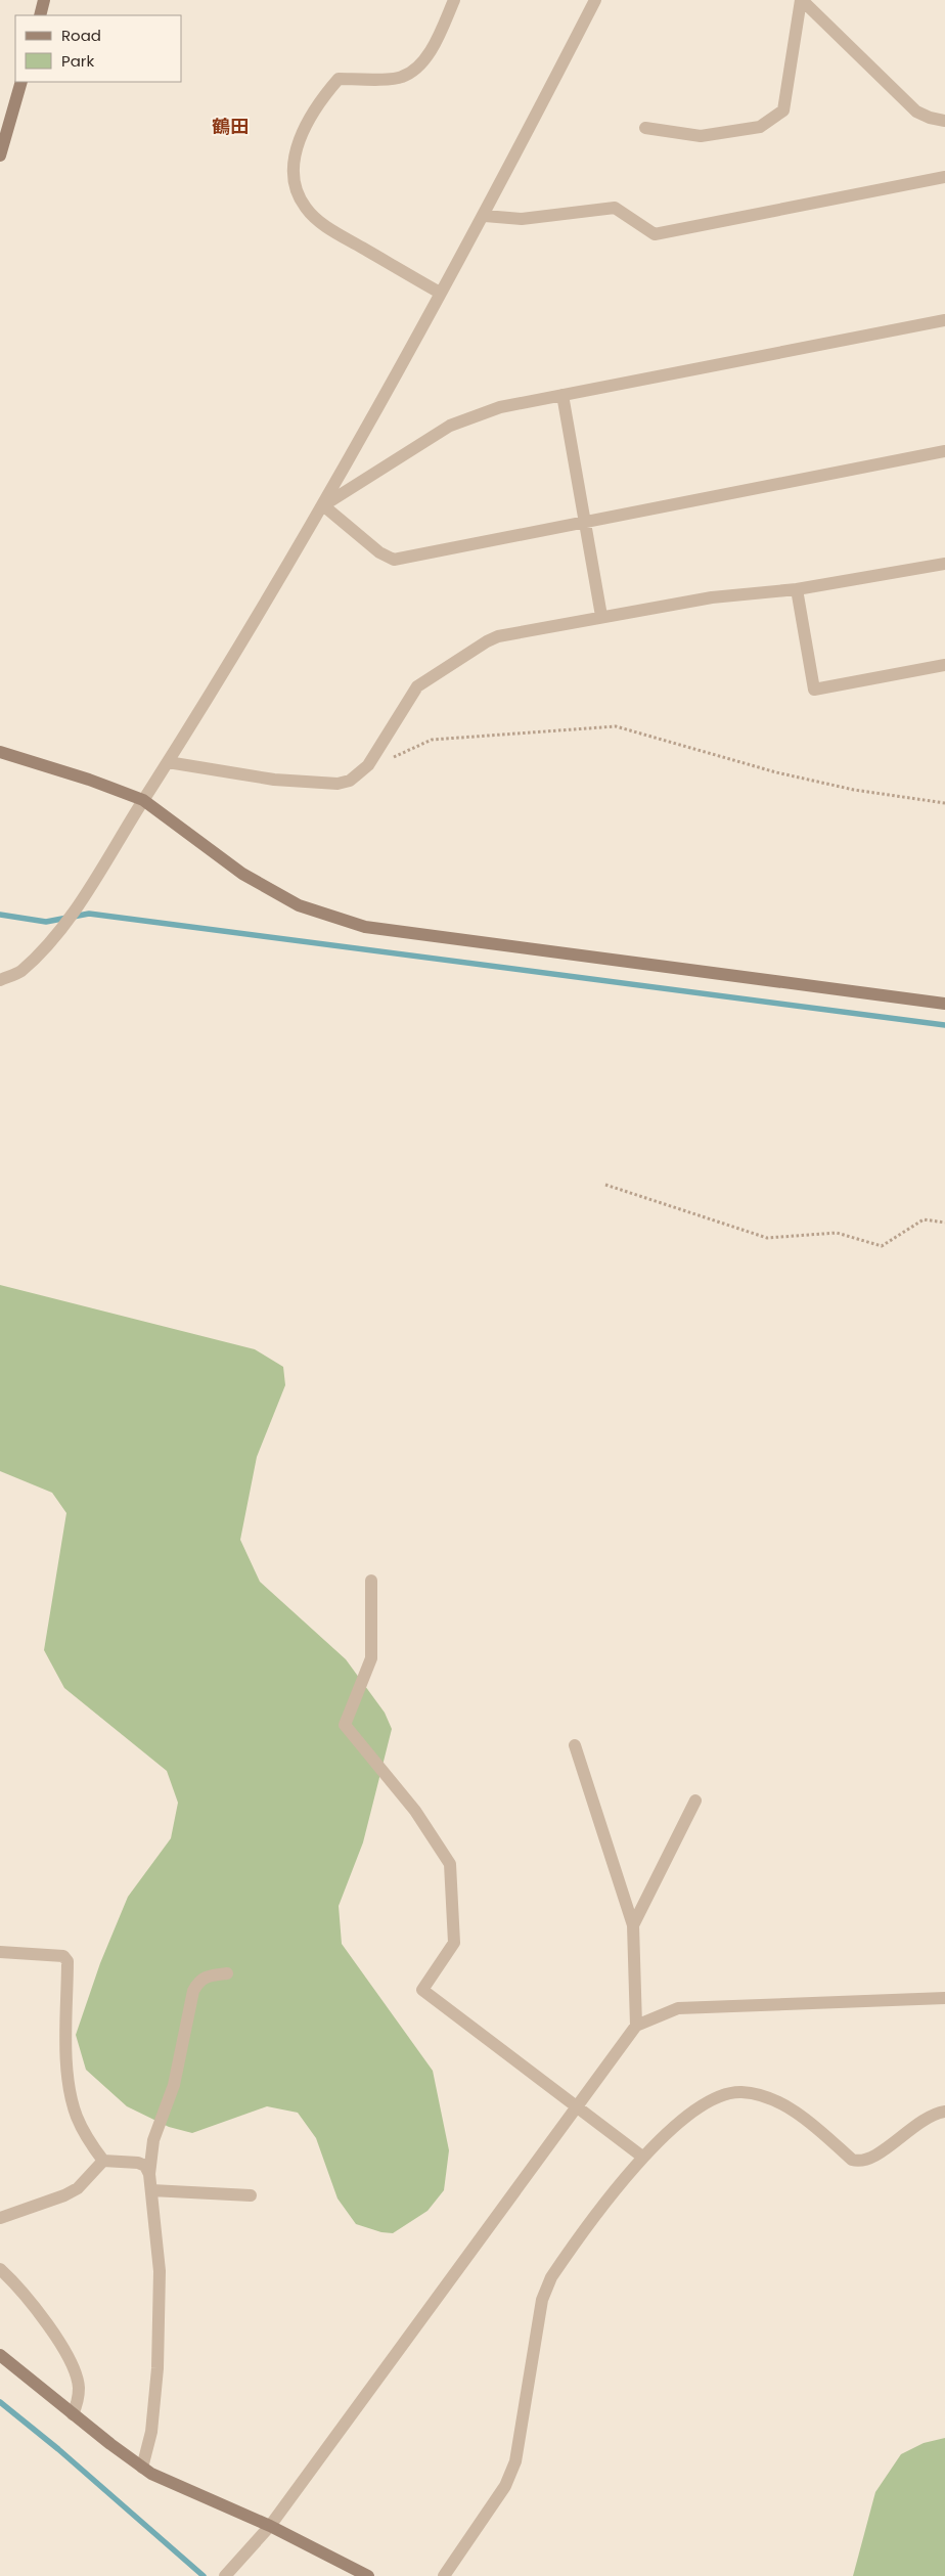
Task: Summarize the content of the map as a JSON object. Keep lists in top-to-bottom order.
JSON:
{
  "districts": ["鶴田"],
  "legend": ["Road", "Park"]
}
